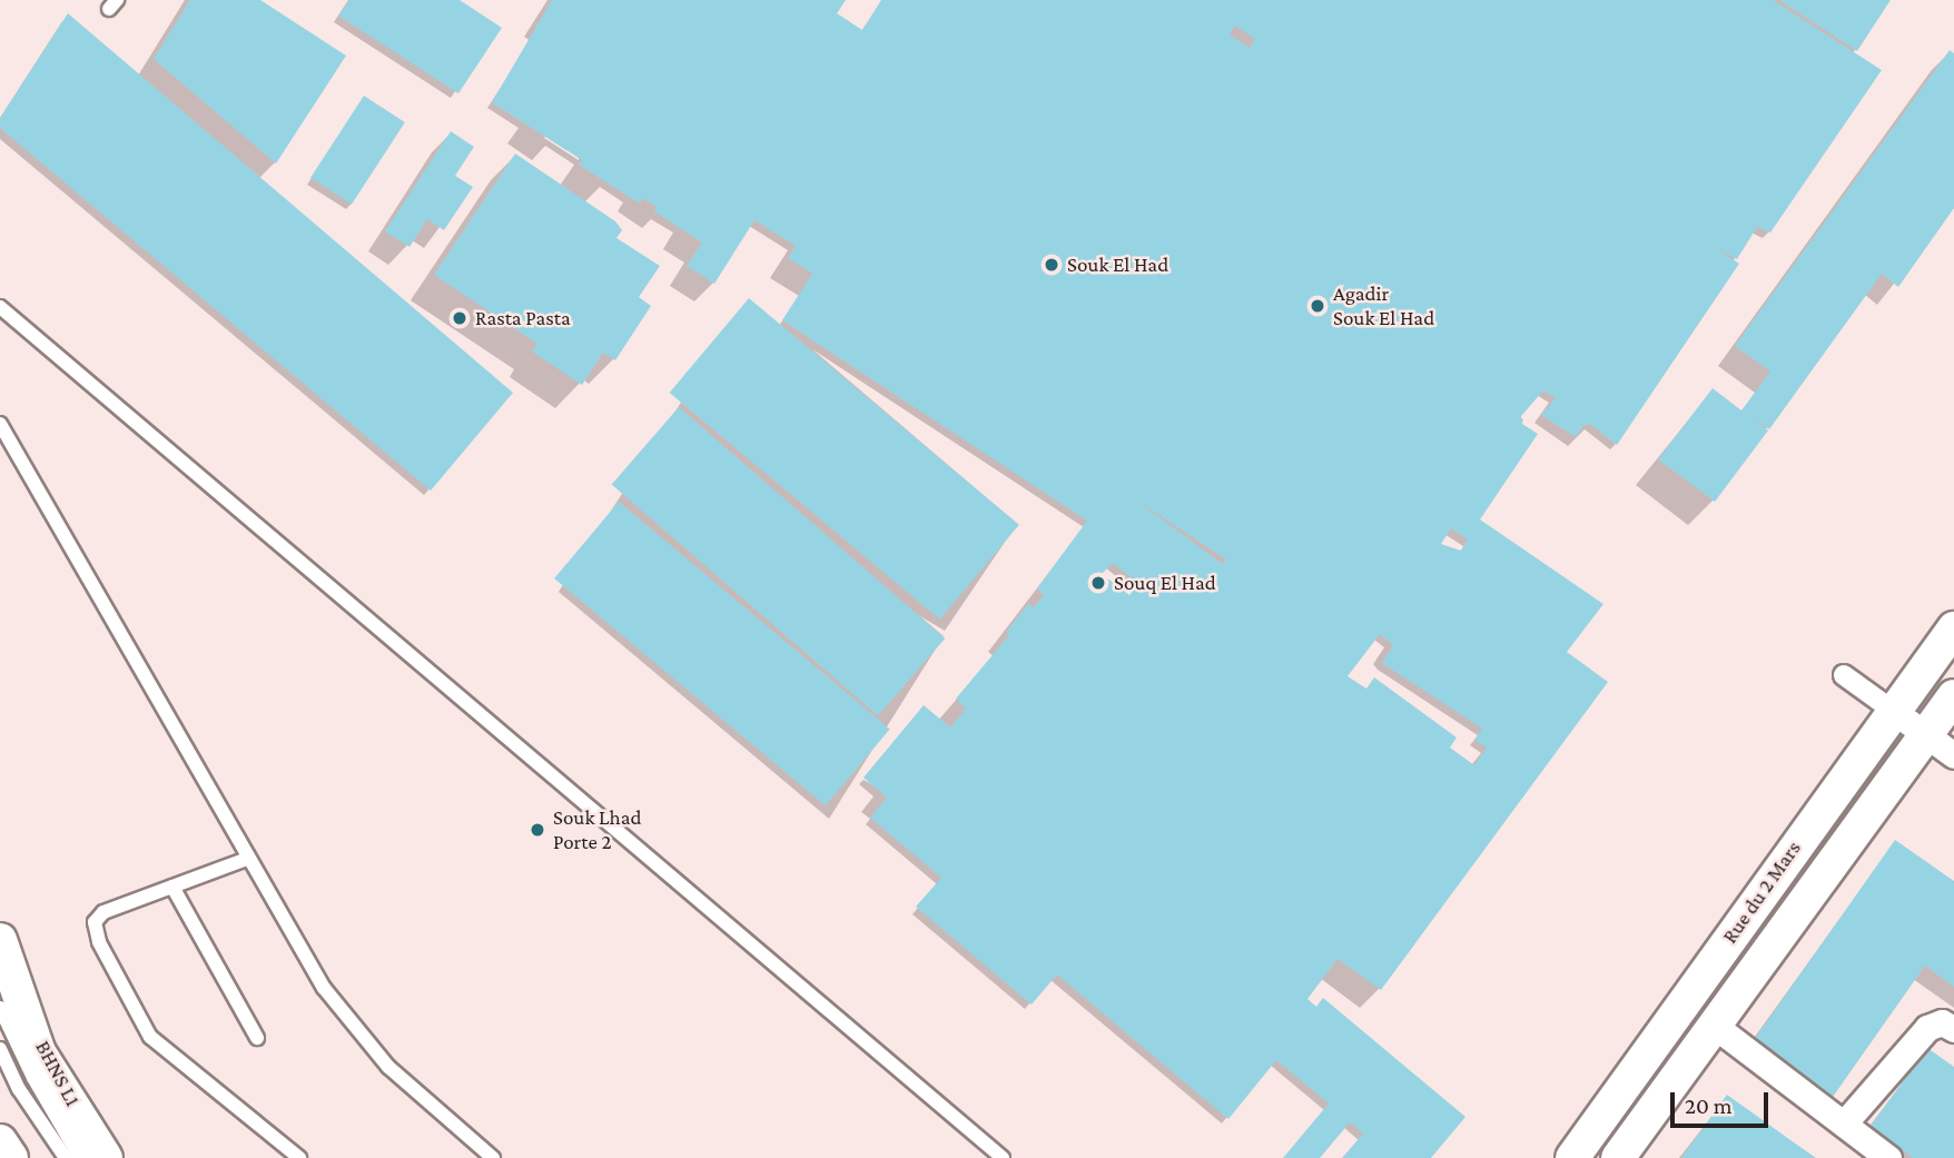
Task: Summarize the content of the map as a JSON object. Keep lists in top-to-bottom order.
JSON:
{
  "streets": {
    "street": ["Rue du 2 Mars"],
    "lane": ["BHNS L1"]
  },
  "places": [
    "Souk El Had",
    "Agadir Souk El Had",
    "Rasta Pasta",
    "Souq El Had",
    "Souk Lhad Porte 2"
  ],
  "scale_bar": "20 m"
}
